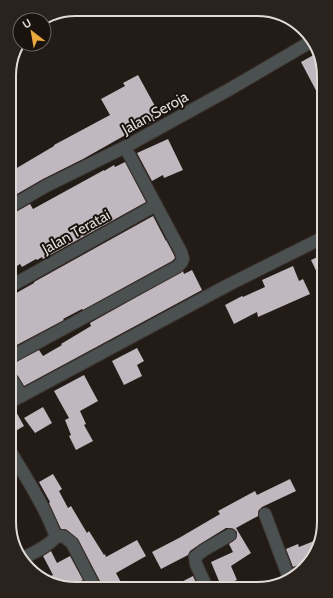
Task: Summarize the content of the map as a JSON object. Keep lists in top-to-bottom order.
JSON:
{
  "streets": {
    "street": ["Jalan Seroja", "Jalan Teratai"]
  },
  "north": "top left"
}
